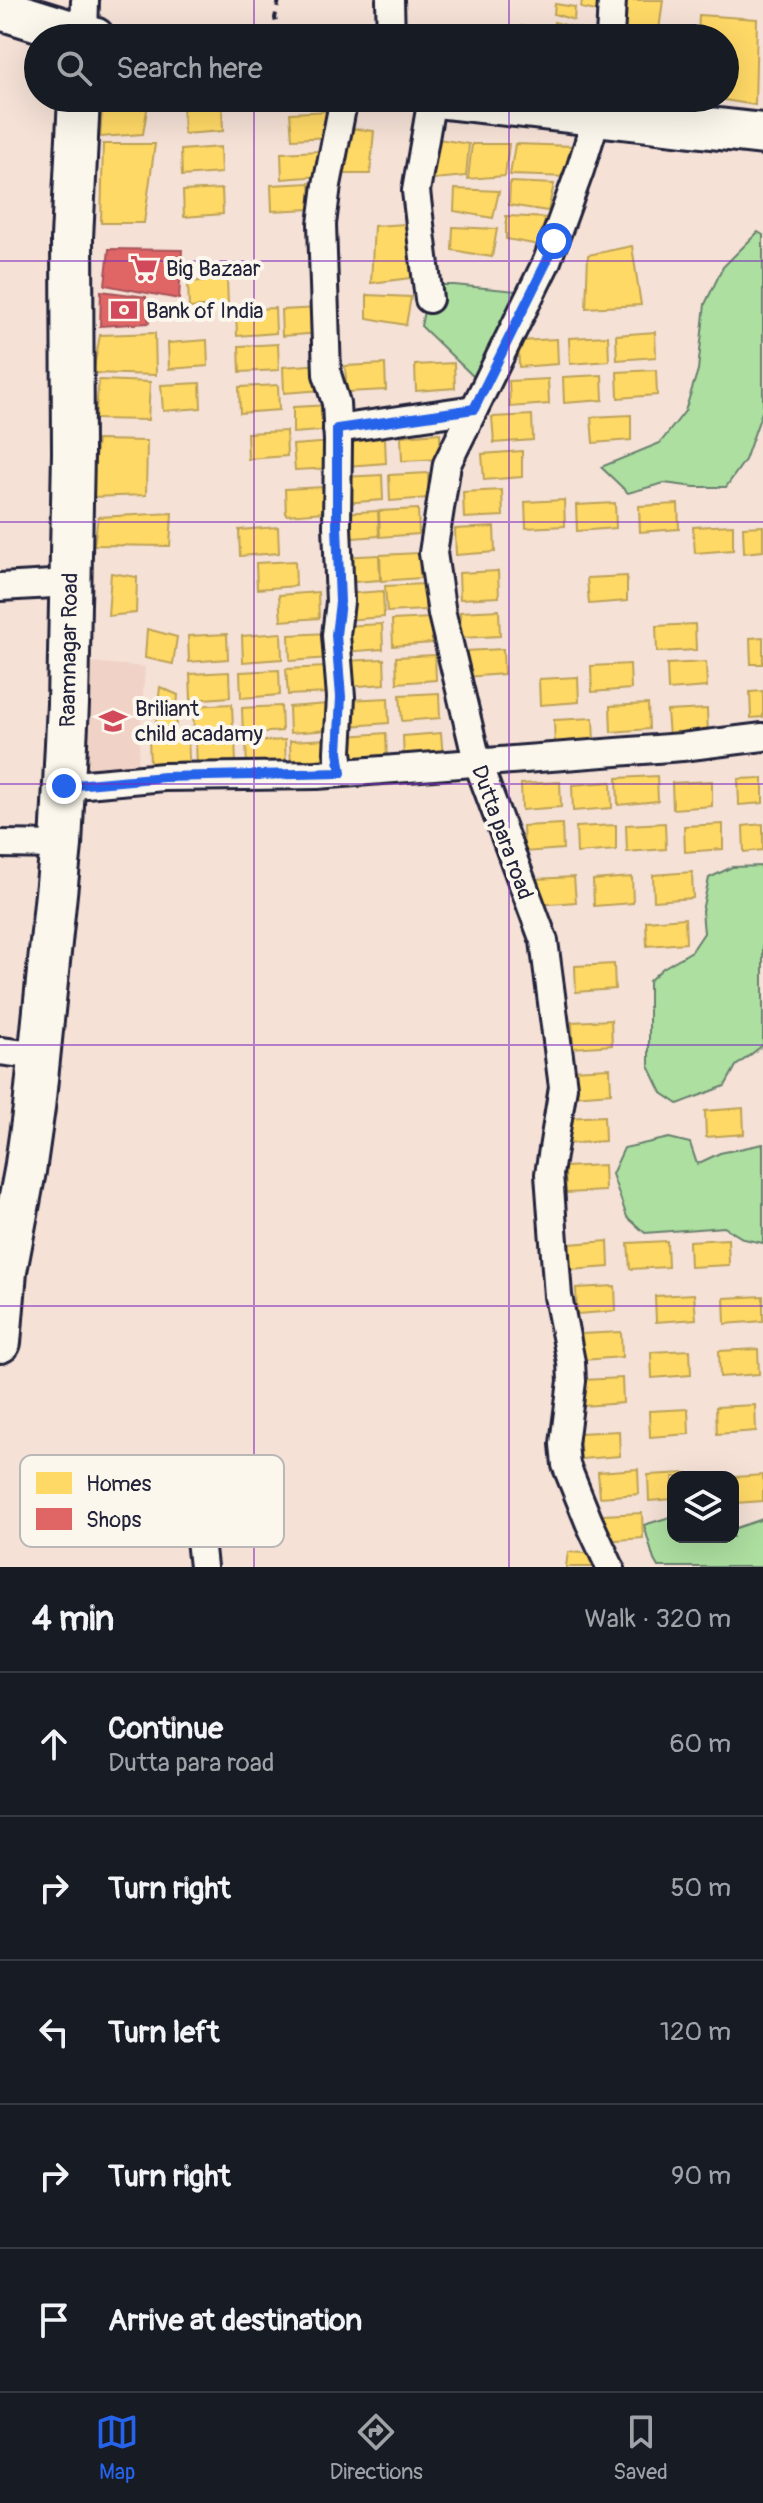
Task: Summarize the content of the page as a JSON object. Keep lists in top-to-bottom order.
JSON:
{
  "streets": {
    "highway": ["Raamnagar Road"],
    "street": ["Dutta para road"]
  },
  "places": {
    "supermarket": ["Big Bazaar"],
    "bank": ["Bank of India"],
    "school or university": ["Briliant child acadamy"]
  },
  "legend": ["Homes", "Shops"],
  "page": {
    "search": "Search here",
    "heading": ["4 min", "Walk · 320 m"],
    "list": [
      ["Continue", "Dutta para road", "60 m"],
      ["Turn right", "50 m"],
      ["Turn left", "120 m"],
      ["Turn right", "90 m"],
      "Arrive at destination"
    ],
    "nav": ["Map", "Directions", "Saved"]
  }
}
